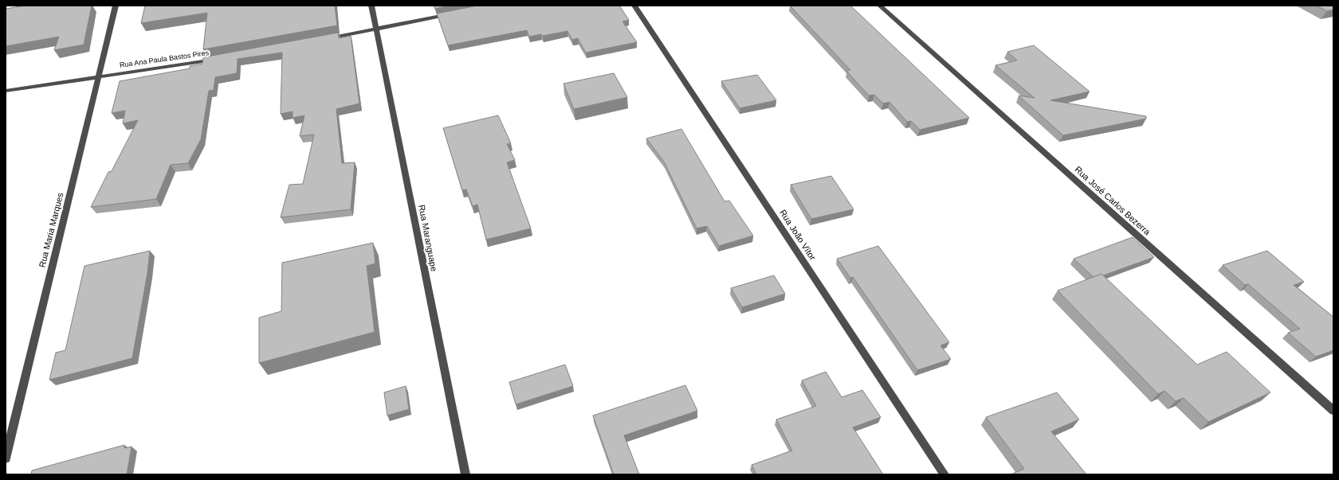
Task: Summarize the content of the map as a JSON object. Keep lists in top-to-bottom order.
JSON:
{
  "streets": {
    "street": [
      "Rua Ana Paula Bastos Pires",
      "Rua José Carlos Bezerra",
      "Rua Maria Marques",
      "Rua João Vítor",
      "Rua Maranguape"
    ]
  },
  "crossings": [
    ["Rua Ana Paula Bastos Pires", "Rua Maria Marques"]
  ]
}
